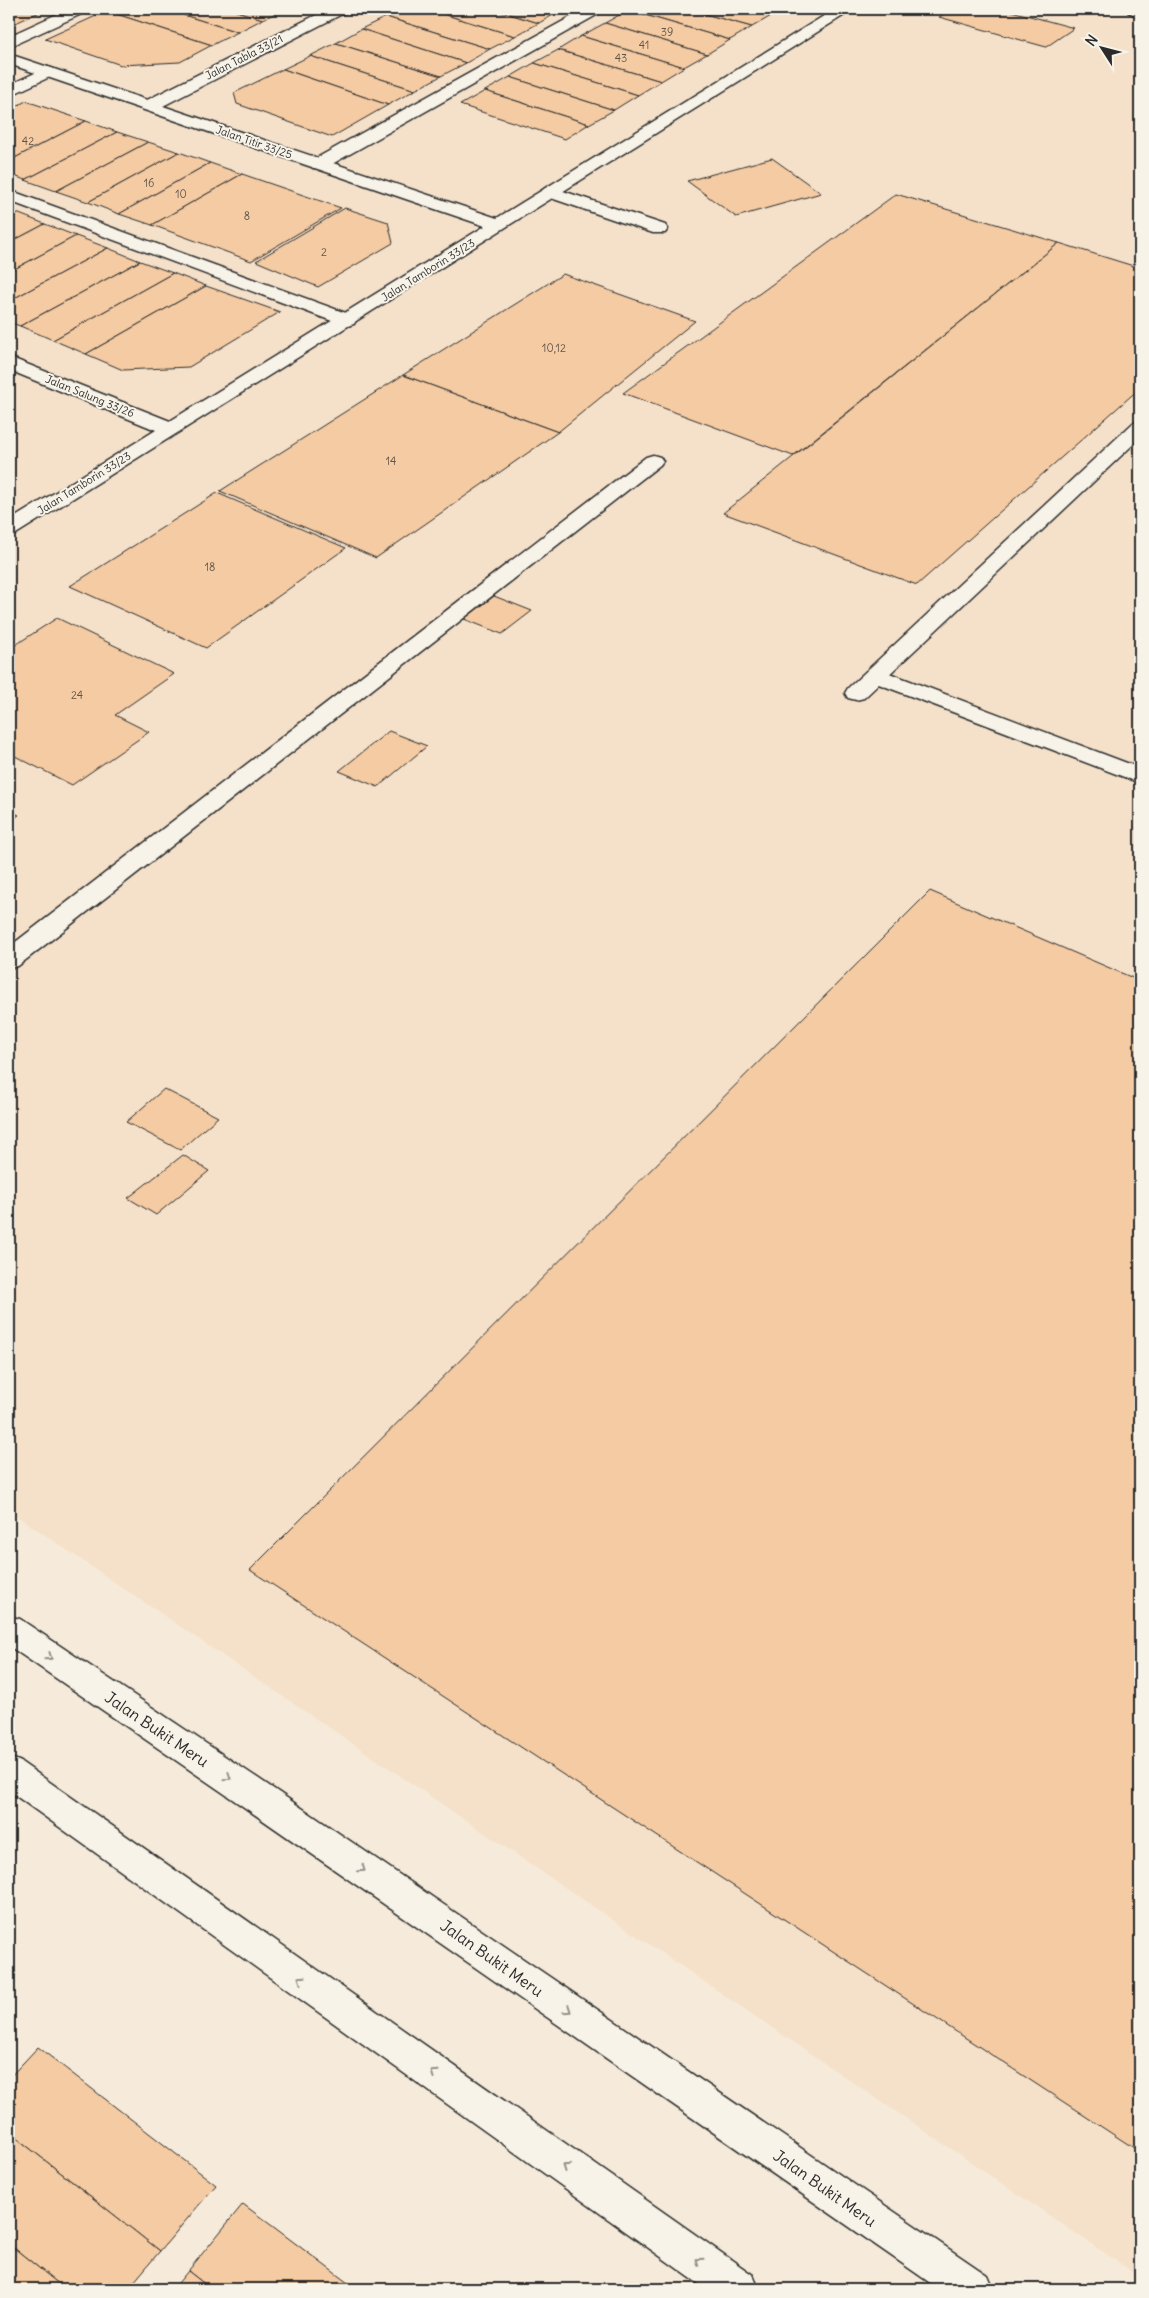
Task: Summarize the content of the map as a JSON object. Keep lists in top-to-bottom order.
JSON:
{
  "streets": {
    "street": [
      "Jalan Tabla 33/21",
      "Jalan Titir 33/25",
      "Jalan Tamborin 33/23",
      "Jalan Salung 33/26",
      "Jalan Bukit Meru"
    ]
  },
  "crossings": [
    ["Jalan Tabla 33/21", "Jalan Titir 33/25"],
    ["Jalan Titir 33/25", "Jalan Tamborin 33/23"],
    ["Jalan Tamborin 33/23", "Jalan Salung 33/26"]
  ],
  "house_numbers": [
    "39",
    "41",
    "43",
    "42",
    "16",
    "10",
    "8",
    "2",
    "10,12",
    "14",
    "18",
    "24"
  ],
  "north": "top left"
}
